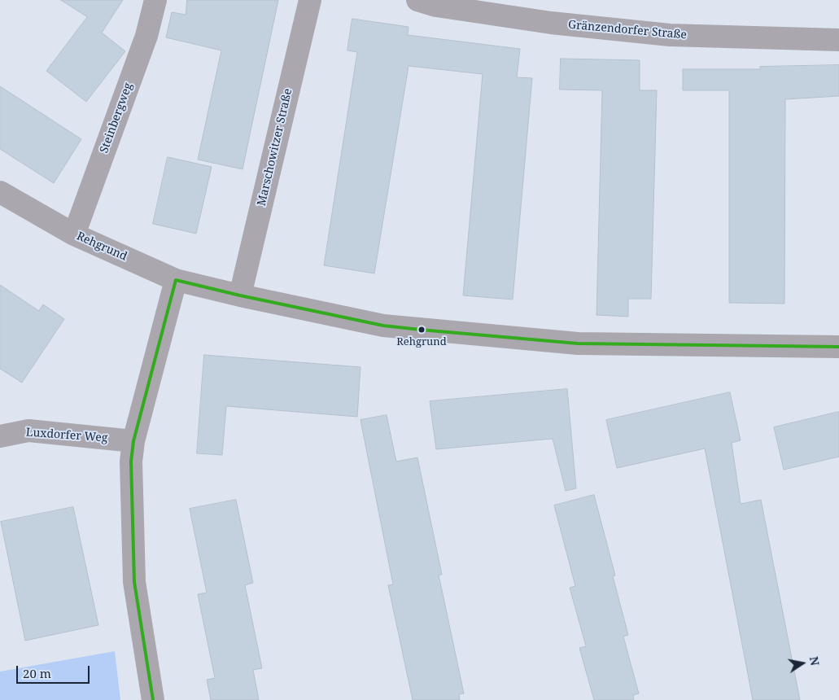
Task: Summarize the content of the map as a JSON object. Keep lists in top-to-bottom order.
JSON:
{
  "streets": {
    "street": [
      "Gränzendorfer Straße",
      "Steinbergweg",
      "Marschowitzer Straße",
      "Rehgrund",
      "Luxdorfer Weg"
    ]
  },
  "crossings": [
    ["Steinbergweg", "Rehgrund"],
    ["Marschowitzer Straße", "Rehgrund"]
  ],
  "places": ["Rehgrund"],
  "scale_bar": "20 m",
  "north": "right"
}
